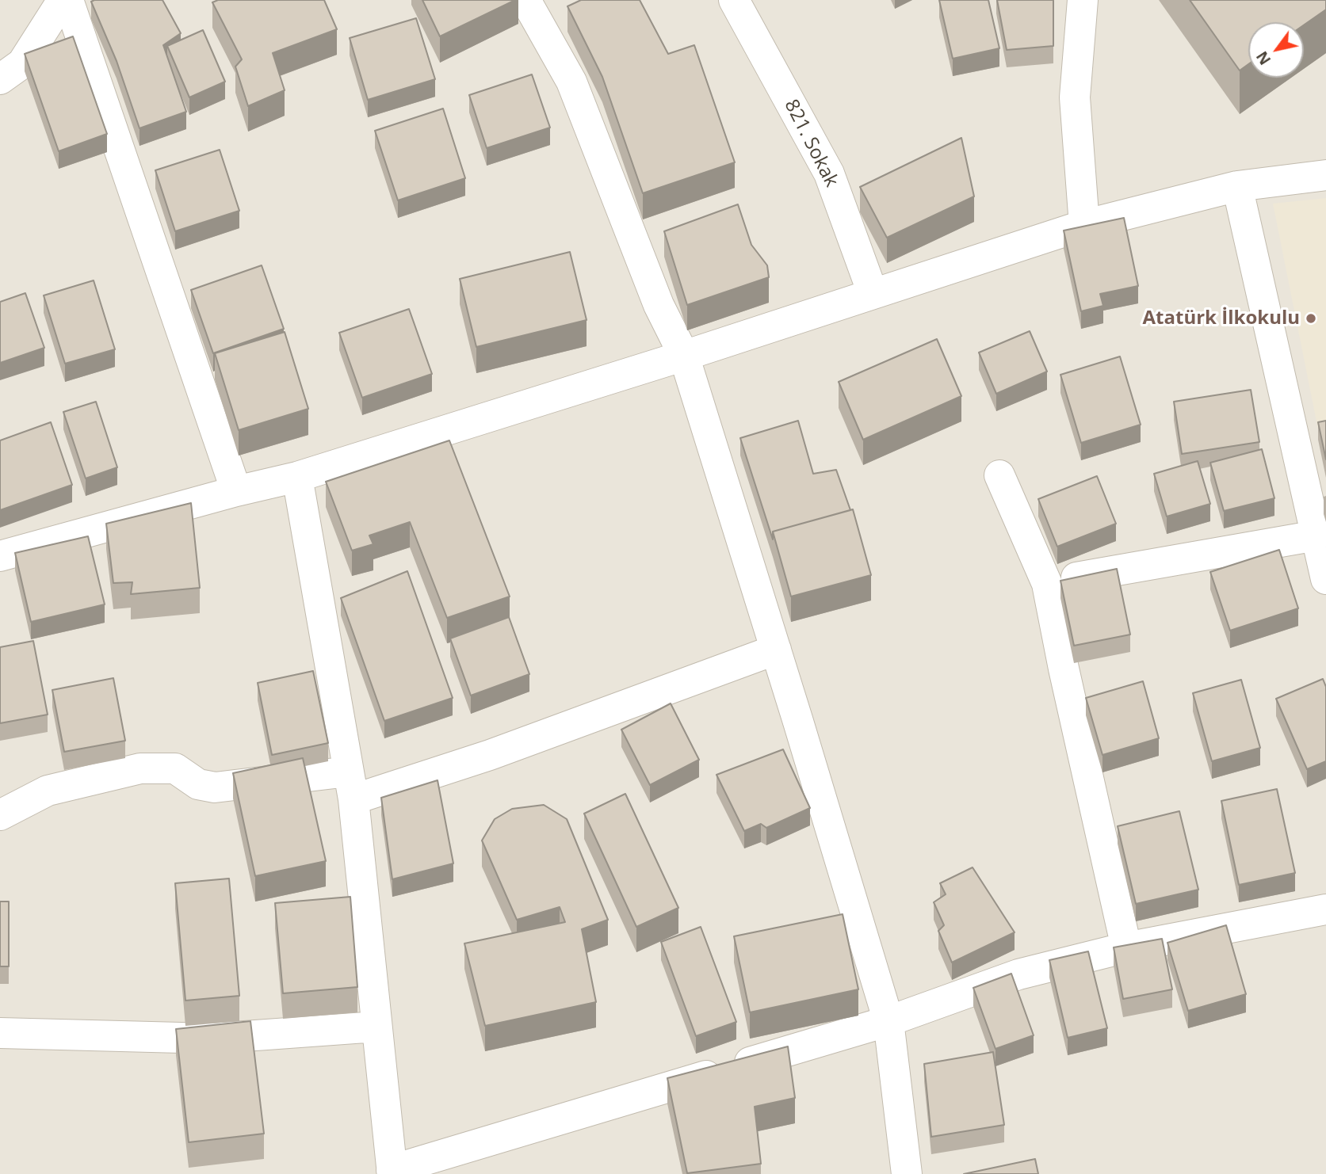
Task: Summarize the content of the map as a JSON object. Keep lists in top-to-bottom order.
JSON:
{
  "streets": {
    "street": ["821. Sokak"]
  },
  "places": ["Atatürk İlkokulu"],
  "north": "bottom left"
}
